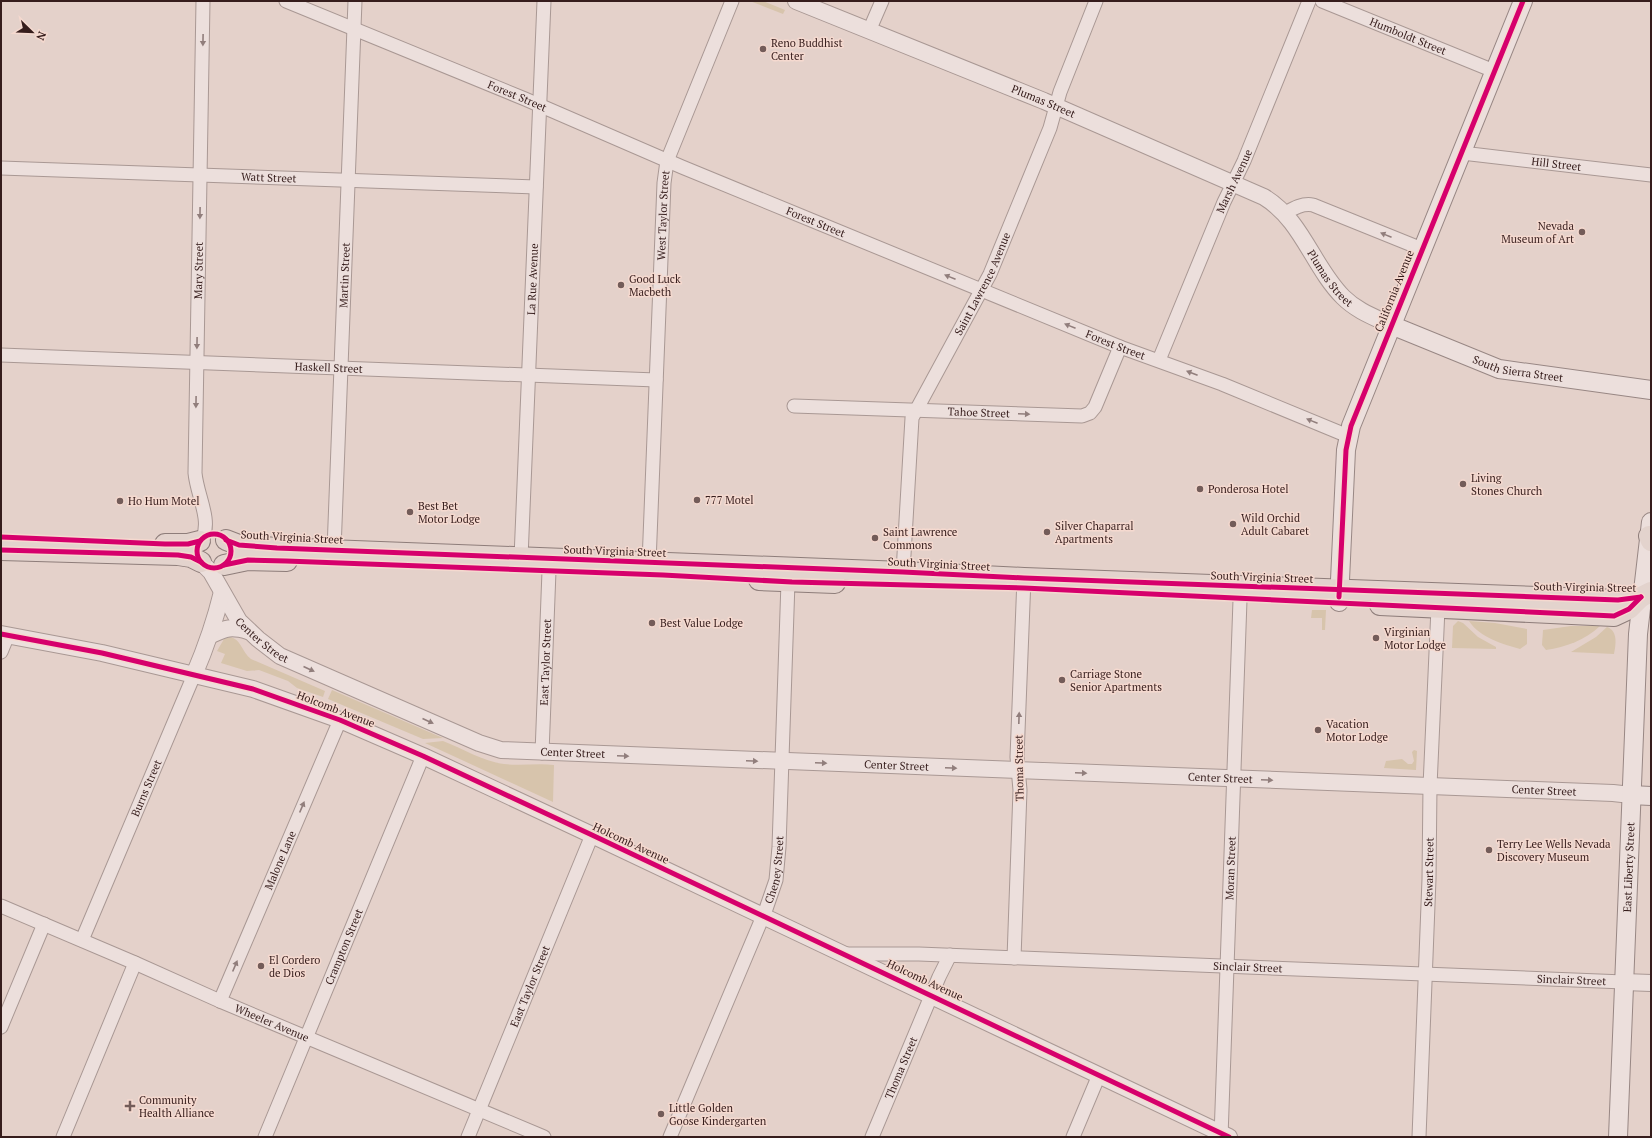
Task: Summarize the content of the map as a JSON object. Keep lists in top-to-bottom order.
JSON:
{
  "streets": {
    "main road": [
      "California Avenue",
      "South Sierra Street",
      "South Virginia Street",
      "Center Street",
      "East Liberty Street"
    ],
    "street": [
      "Humboldt Street",
      "Forest Street",
      "Plumas Street",
      "Hill Street",
      "Watt Street",
      "Marsh Avenue",
      "West Taylor Street",
      "Mary Street",
      "Martin Street",
      "La Rue Avenue",
      "Saint Lawrence Avenue",
      "Haskell Street",
      "Tahoe Street",
      "East Taylor Street",
      "Holcomb Avenue",
      "Thoma Street",
      "Burns Street",
      "Malone Lane",
      "Moran Street",
      "Cheney Street",
      "Stewart Street",
      "Crampton Street",
      "Sinclair Street",
      "Wheeler Avenue"
    ]
  },
  "crossings": [
    ["Humboldt Street", "California Avenue"],
    ["Forest Street", "Marsh Avenue"],
    ["Forest Street", "West Taylor Street"],
    ["Forest Street", "Martin Street"],
    ["Forest Street", "La Rue Avenue"],
    ["Forest Street", "Saint Lawrence Avenue"],
    ["Forest Street", "California Avenue"],
    ["Forest Street", "Tahoe Street"],
    ["Plumas Street", "Marsh Avenue"],
    ["Plumas Street", "Saint Lawrence Avenue"],
    ["Plumas Street", "California Avenue"],
    ["Plumas Street", "South Sierra Street"],
    ["Hill Street", "California Avenue"],
    ["Watt Street", "Mary Street"],
    ["Watt Street", "Martin Street"],
    ["Watt Street", "La Rue Avenue"],
    ["West Taylor Street", "Haskell Street"],
    ["West Taylor Street", "South Virginia Street"],
    ["Mary Street", "Haskell Street"],
    ["Mary Street", "South Virginia Street"],
    ["Mary Street", "Center Street"],
    ["Martin Street", "Haskell Street"],
    ["Martin Street", "South Virginia Street"],
    ["La Rue Avenue", "Haskell Street"],
    ["La Rue Avenue", "South Virginia Street"],
    ["Saint Lawrence Avenue", "Tahoe Street"],
    ["Saint Lawrence Avenue", "South Virginia Street"],
    ["California Avenue", "South Sierra Street"],
    ["California Avenue", "South Virginia Street"],
    ["South Virginia Street", "Center Street"],
    ["South Virginia Street", "East Taylor Street"],
    ["South Virginia Street", "Thoma Street"],
    ["South Virginia Street", "East Liberty Street"],
    ["South Virginia Street", "Moran Street"],
    ["South Virginia Street", "Cheney Street"],
    ["South Virginia Street", "Stewart Street"],
    ["Center Street", "East Taylor Street"],
    ["Center Street", "Thoma Street"],
    ["Center Street", "Burns Street"],
    ["Center Street", "East Liberty Street"],
    ["Center Street", "Moran Street"],
    ["Center Street", "Cheney Street"],
    ["Center Street", "Stewart Street"],
    ["East Taylor Street", "Holcomb Avenue"],
    ["East Taylor Street", "Wheeler Avenue"],
    ["Holcomb Avenue", "Thoma Street"],
    ["Holcomb Avenue", "Burns Street"],
    ["Holcomb Avenue", "Malone Lane"],
    ["Holcomb Avenue", "Moran Street"],
    ["Holcomb Avenue", "Cheney Street"],
    ["Holcomb Avenue", "Crampton Street"],
    ["Holcomb Avenue", "Sinclair Street"],
    ["Thoma Street", "Sinclair Street"],
    ["Burns Street", "Wheeler Avenue"],
    ["Malone Lane", "Wheeler Avenue"],
    ["East Liberty Street", "Sinclair Street"],
    ["Moran Street", "Sinclair Street"],
    ["Stewart Street", "Sinclair Street"],
    ["Crampton Street", "Wheeler Avenue"]
  ],
  "one_way": [
    "Forest Street",
    "Mary Street",
    "Tahoe Street",
    "Center Street",
    "Malone Lane"
  ],
  "places": {
    "other": [
      "Reno Buddhist Center",
      "Nevada Museum of Art",
      "Good Luck Macbeth",
      "Living Stones Church",
      "Ponderosa Hotel",
      "777 Motel",
      "Ho Hum Motel",
      "Best Bet Motor Lodge",
      "Wild Orchid Adult Cabaret",
      "Silver Chaparral Apartments",
      "Saint Lawrence Commons",
      "Best Value Lodge",
      "Virginian Motor Lodge",
      "Carriage Stone Senior Apartments",
      "Vacation Motor Lodge",
      "Terry Lee Wells Nevada Discovery Museum",
      "El Cordero de Dios",
      "Little Golden Goose Kindergarten"
    ],
    "health": ["Community Health Alliance"]
  },
  "north": "bottom right"
}
